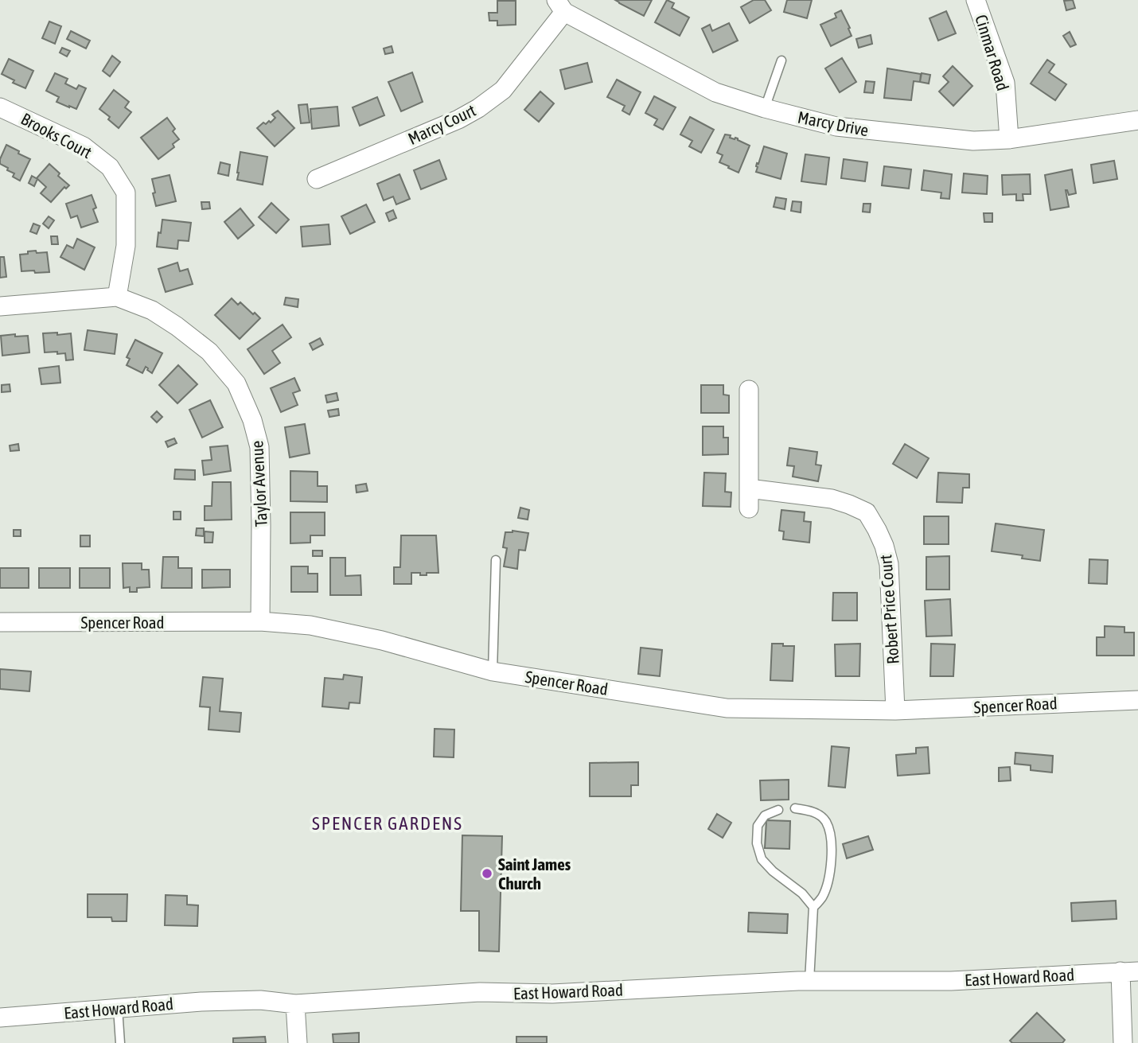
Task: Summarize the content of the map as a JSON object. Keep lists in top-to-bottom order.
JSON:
{
  "streets": {
    "street": [
      "Cinmar Road",
      "Marcy Drive",
      "Marcy Court",
      "Brooks Court",
      "Taylor Avenue",
      "Robert Price Court",
      "Spencer Road",
      "East Howard Road"
    ]
  },
  "crossings": [
    ["Cinmar Road", "Marcy Drive"],
    ["Marcy Drive", "Marcy Court"],
    ["Brooks Court", "Taylor Avenue"],
    ["Taylor Avenue", "Spencer Road"],
    ["Robert Price Court", "Spencer Road"]
  ],
  "districts": ["SPENCER GARDENS"],
  "places": ["Saint James Church"]
}
